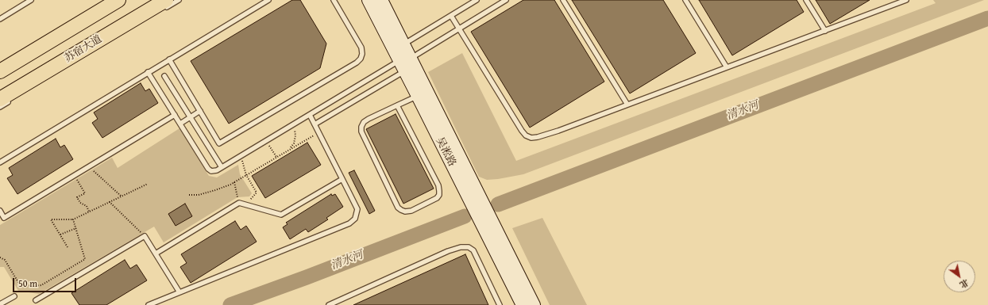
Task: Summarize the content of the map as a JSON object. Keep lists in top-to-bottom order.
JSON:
{
  "streets": {
    "main road": ["苏宿大道", "吴淞路"]
  },
  "water": ["清水河"],
  "scale_bar": "50 m",
  "north": "bottom right"
}
